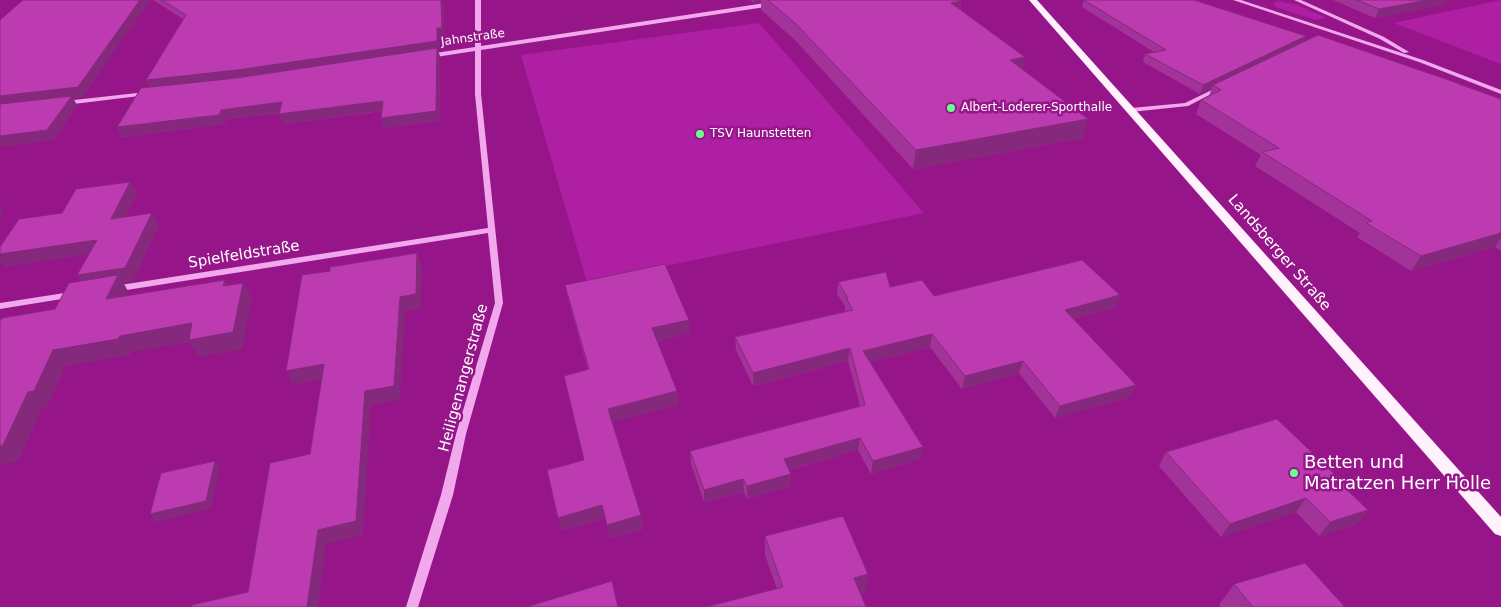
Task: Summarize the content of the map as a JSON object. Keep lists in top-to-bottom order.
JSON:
{
  "streets": {
    "main road": ["Landsberger Straße"],
    "street": ["Jahnstraße", "Spielfeldstraße", "Heiligenangerstraße"]
  },
  "crossings": [
    ["Jahnstraße", "Heiligenangerstraße"],
    ["Spielfeldstraße", "Heiligenangerstraße"]
  ],
  "places": ["Albert-Loderer-Sporthalle", "TSV Haunstetten", "Betten und Matratzen Herr Holle"]
}
